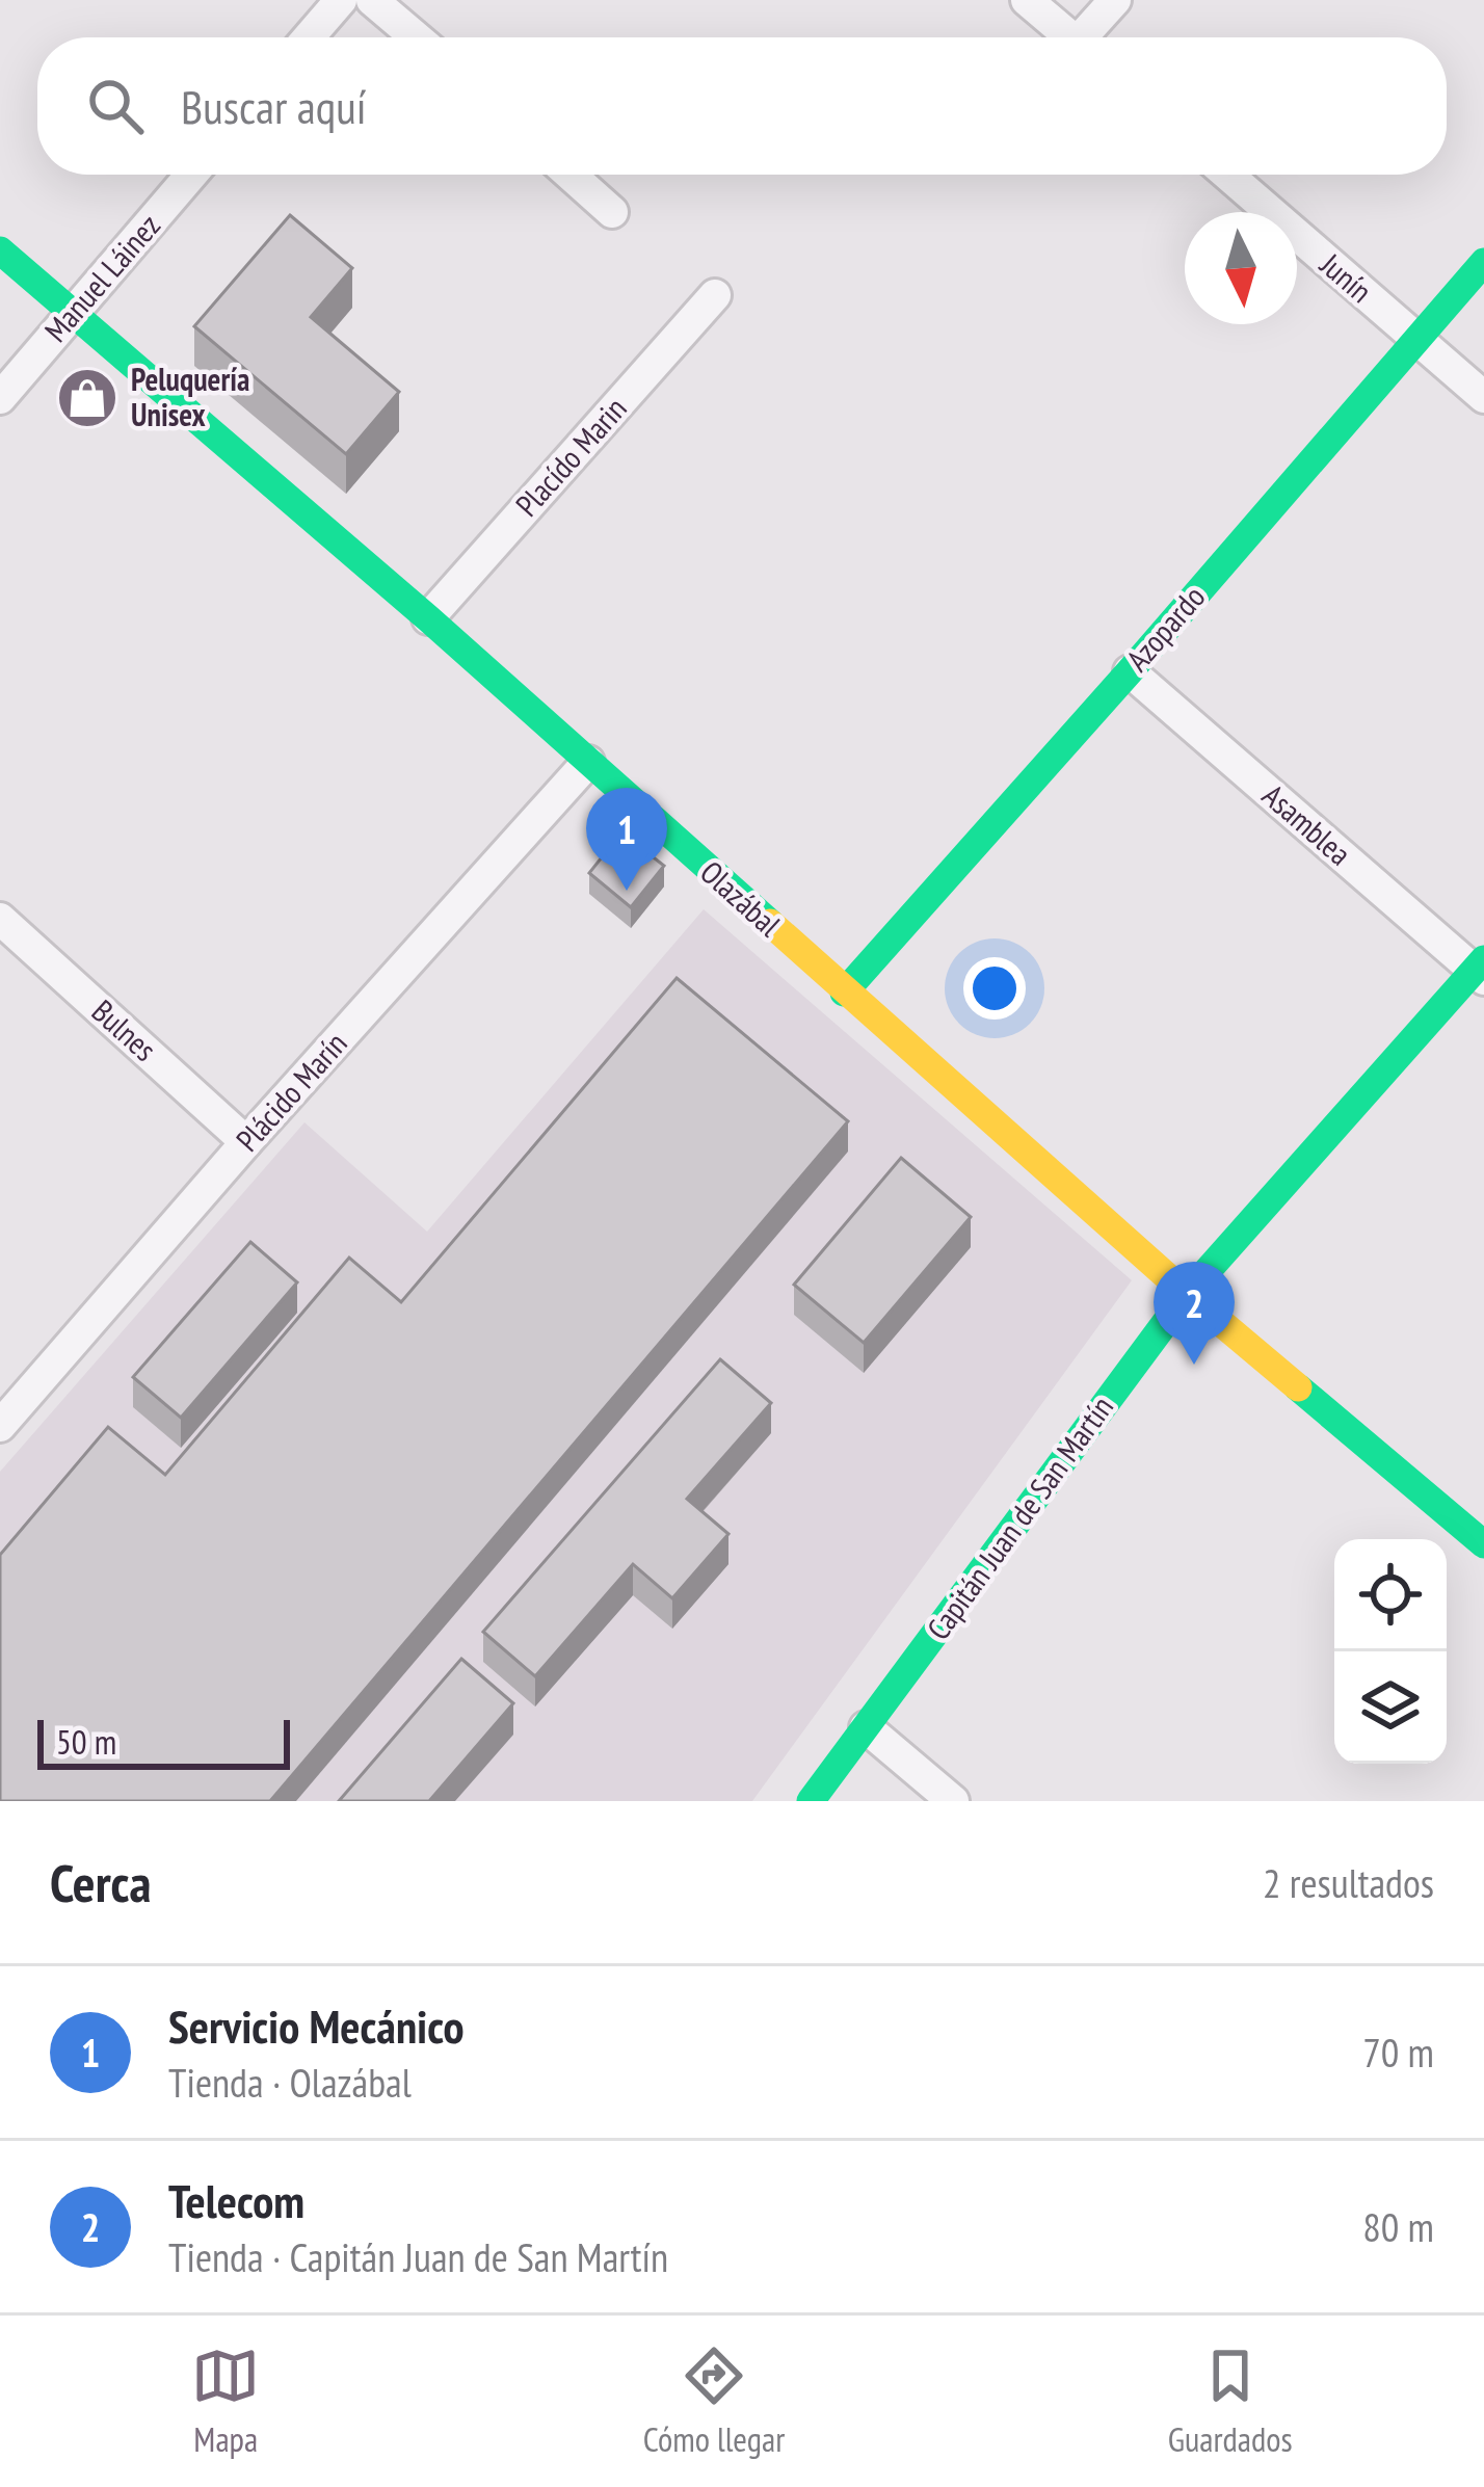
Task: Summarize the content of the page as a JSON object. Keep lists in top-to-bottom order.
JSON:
{
  "streets": {
    "street": [
      "Manuel Láinez",
      "Junín",
      "Placído Marin",
      "Azopardo",
      "Asamblea",
      "Olazábal",
      "Bulnes",
      "Plácido Marín",
      "Capitán Juan de San Martín"
    ]
  },
  "crossings": [
    ["Manuel Láinez", "Olazábal"],
    ["Junín", "Azopardo"],
    ["Placído Marin", "Olazábal"],
    ["Azopardo", "Asamblea"],
    ["Azopardo", "Olazábal"],
    ["Asamblea", "Capitán Juan de San Martín"],
    ["Olazábal", "Plácido Marín"],
    ["Olazábal", "Capitán Juan de San Martín"],
    ["Bulnes", "Plácido Marín"]
  ],
  "places": {
    "shop": ["Peluquería Unisex"]
  },
  "scale_bar": "50 m",
  "north": "bottom",
  "page": {
    "search": "Buscar aquí",
    "pins": ["1", "2"],
    "scale": "50 m",
    "heading": ["Cerca", "2 resultados"],
    "list": [
      {
        "mark": "1",
        "name": "Servicio Mecánico",
        "note": "Tienda · Olazábal",
        "value": "70 m"
      },
      {
        "mark": "2",
        "name": "Telecom",
        "note": "Tienda · Capitán Juan de San Martín",
        "value": "80 m"
      }
    ],
    "nav": ["Mapa", "Cómo llegar", "Guardados"]
  }
}
